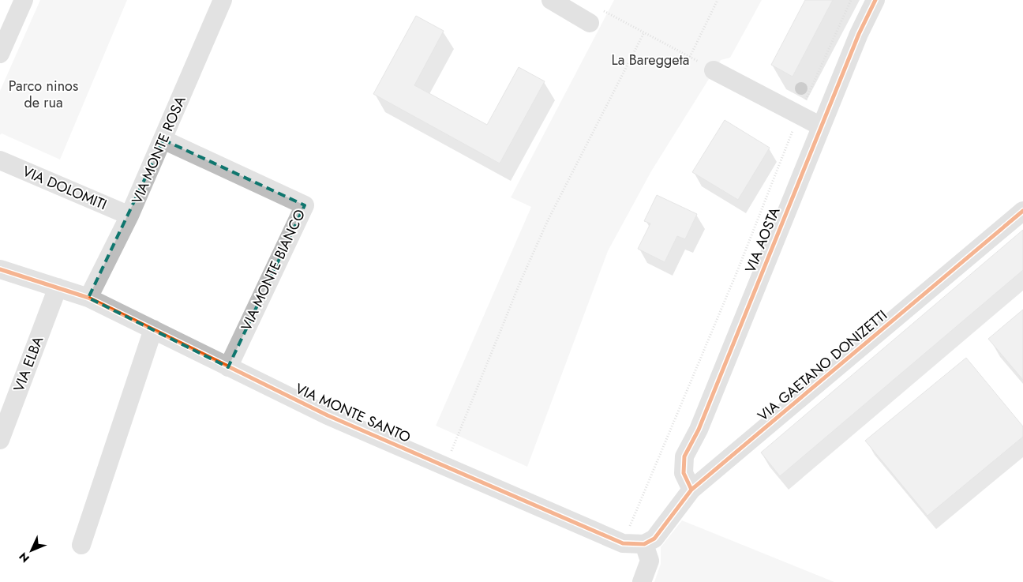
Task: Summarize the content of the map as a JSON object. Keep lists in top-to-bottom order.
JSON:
{
  "streets": {
    "street": [
      "VIA MONTE ROSA",
      "VIA DOLOMITI",
      "VIA AOSTA",
      "VIA MONTE BIANCO",
      "VIA ELBA",
      "VIA GAETANO DONIZETTI",
      "VIA MONTE SANTO"
    ]
  },
  "crossings": [
    ["VIA MONTE ROSA", "VIA DOLOMITI"],
    ["VIA MONTE ROSA", "VIA MONTE BIANCO"],
    ["VIA MONTE ROSA", "VIA MONTE SANTO"],
    ["VIA AOSTA", "VIA GAETANO DONIZETTI"],
    ["VIA MONTE BIANCO", "VIA MONTE SANTO"],
    ["VIA ELBA", "VIA MONTE SANTO"],
    ["VIA GAETANO DONIZETTI", "VIA MONTE SANTO"]
  ],
  "parks": ["La Bareggeta", "Parco ninos de rua"],
  "north": "bottom left"
}
